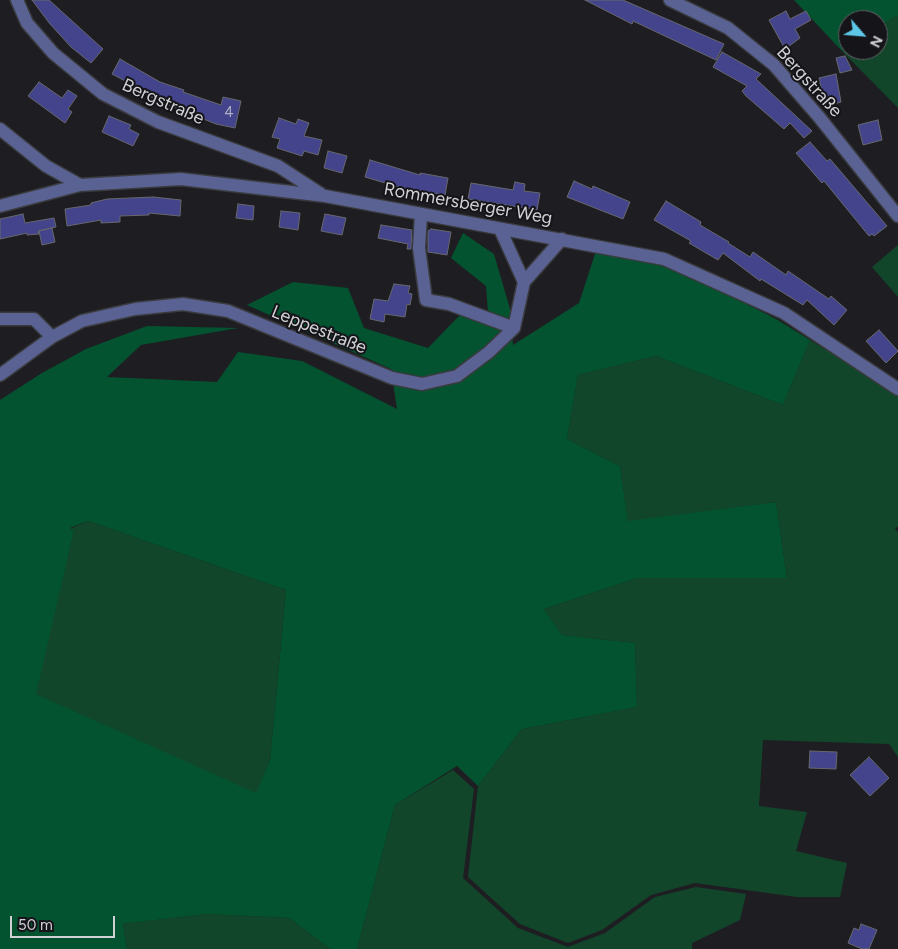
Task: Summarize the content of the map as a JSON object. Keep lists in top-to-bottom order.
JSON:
{
  "streets": {
    "street": ["Bergstraße", "Rommersberger Weg", "Leppestraße"]
  },
  "crossings": [
    ["Bergstraße", "Rommersberger Weg"]
  ],
  "house_numbers": ["4"],
  "scale_bar": "50 m",
  "north": "bottom right"
}
